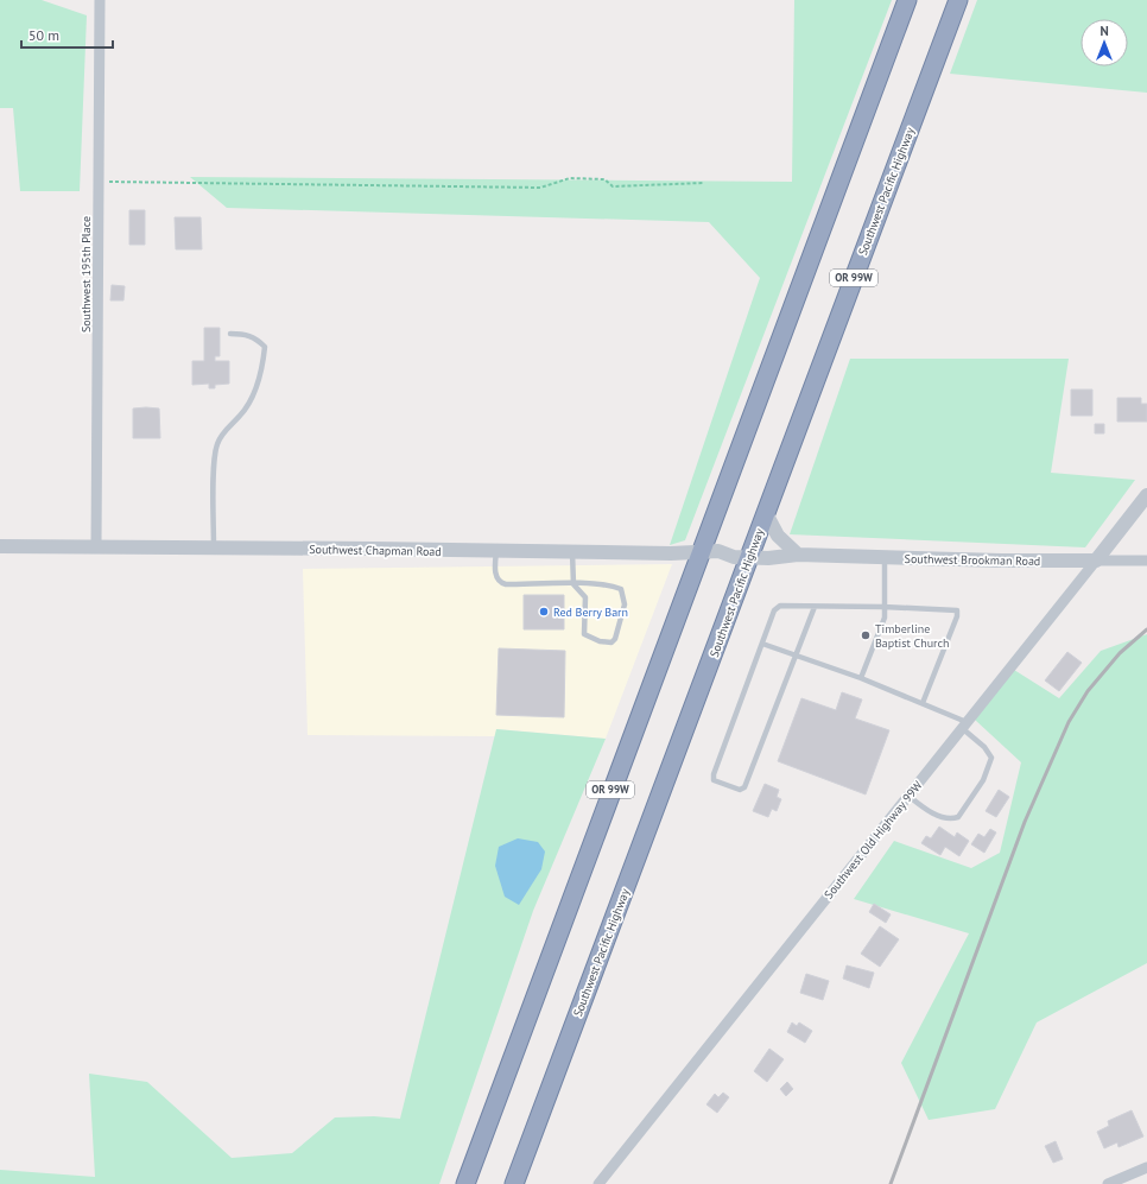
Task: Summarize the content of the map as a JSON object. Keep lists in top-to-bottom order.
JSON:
{
  "streets": {
    "highway": ["Southwest Pacific Highway", "OR 99W"],
    "street": [
      "Southwest 195th Place",
      "Southwest Chapman Road",
      "Southwest Brookman Road",
      "Southwest Old Highway 99W"
    ]
  },
  "crossings": [
    ["Southwest Pacific Highway", "Southwest Chapman Road"],
    ["Southwest Pacific Highway", "Southwest Brookman Road"],
    ["Southwest 195th Place", "Southwest Chapman Road"],
    ["OR 99W", "Southwest Chapman Road"],
    ["Southwest Chapman Road", "Southwest Brookman Road"],
    ["Southwest Brookman Road", "Southwest Old Highway 99W"]
  ],
  "places": ["Red Berry Barn", "Timberline Baptist Church"],
  "scale_bar": "50 m",
  "north": "top"
}
